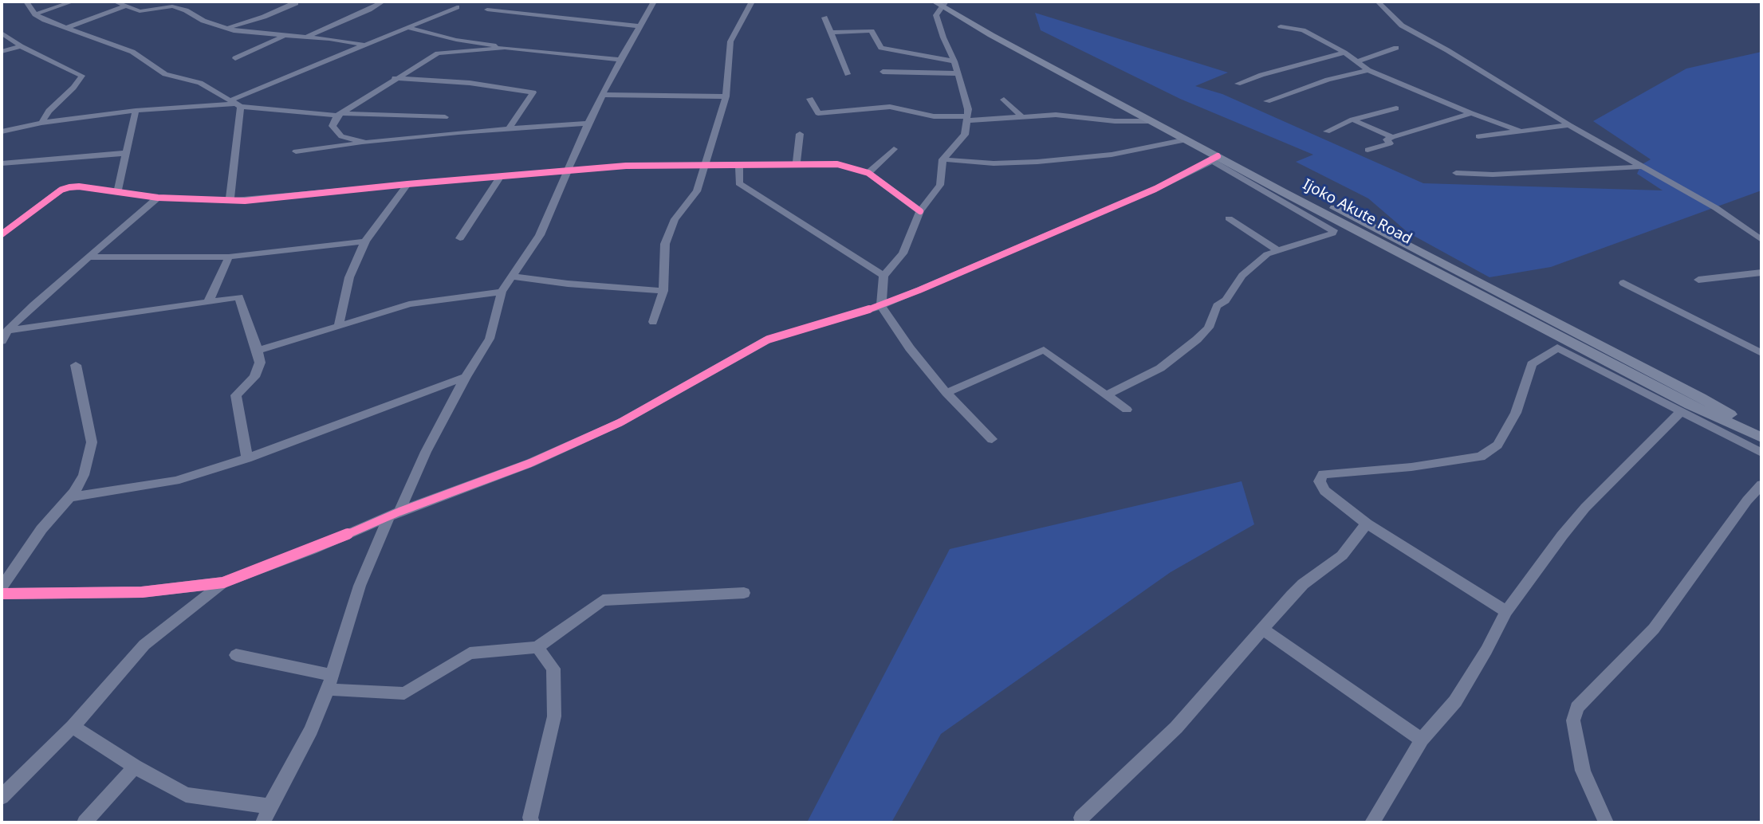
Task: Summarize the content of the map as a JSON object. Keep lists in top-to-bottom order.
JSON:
{
  "streets": {
    "main road": ["Ijoko Akute Road"]
  }
}
